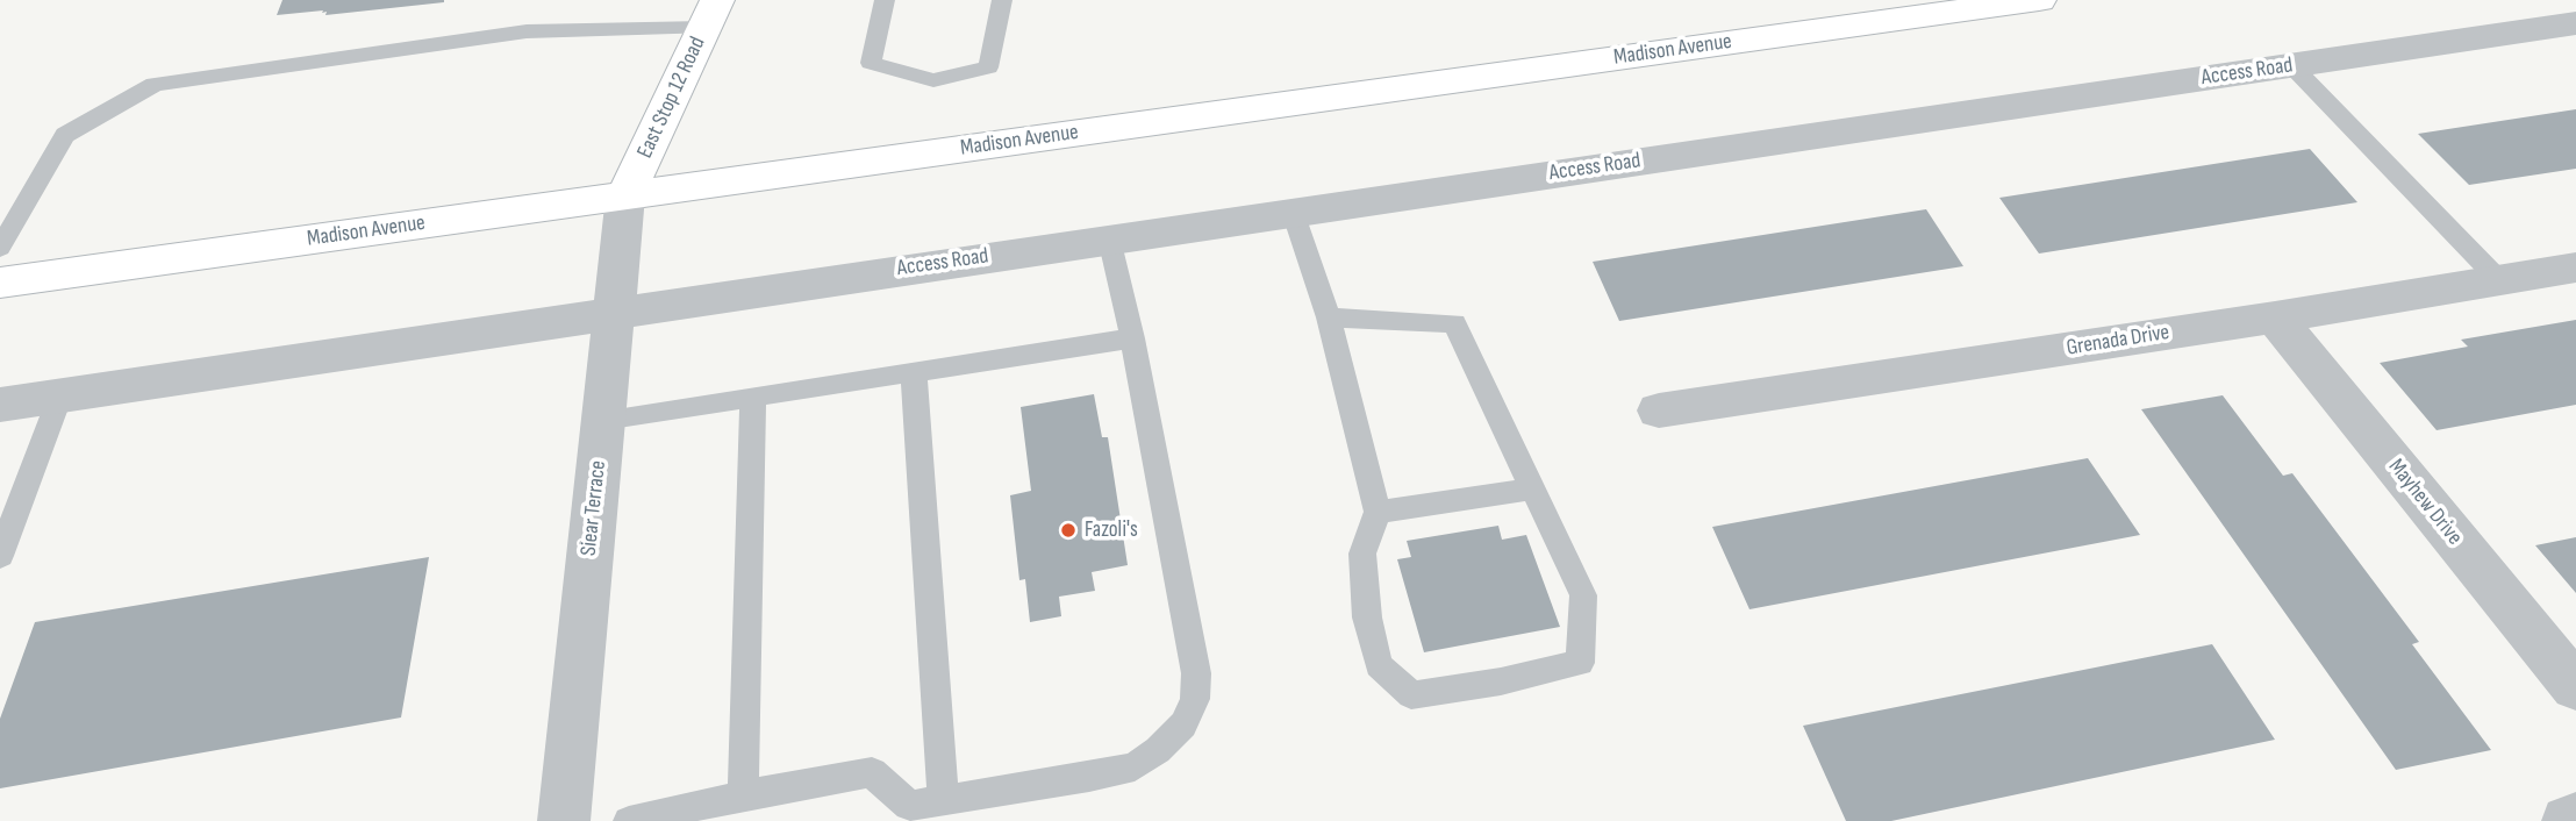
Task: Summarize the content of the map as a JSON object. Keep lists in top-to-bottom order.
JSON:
{
  "streets": {
    "main road": ["Madison Avenue", "East Stop 12 Road"],
    "street": [
      "Access Road",
      "Grenada Drive",
      "Mayhew Drive",
      "Siear Terrace"
    ]
  },
  "crossings": [
    ["Madison Avenue", "East Stop 12 Road"],
    ["Madison Avenue", "Siear Terrace"],
    ["Access Road", "Siear Terrace"],
    ["East Stop 12 Road", "Siear Terrace"],
    ["Grenada Drive", "Mayhew Drive"]
  ],
  "places": ["Fazoli's"]
}
